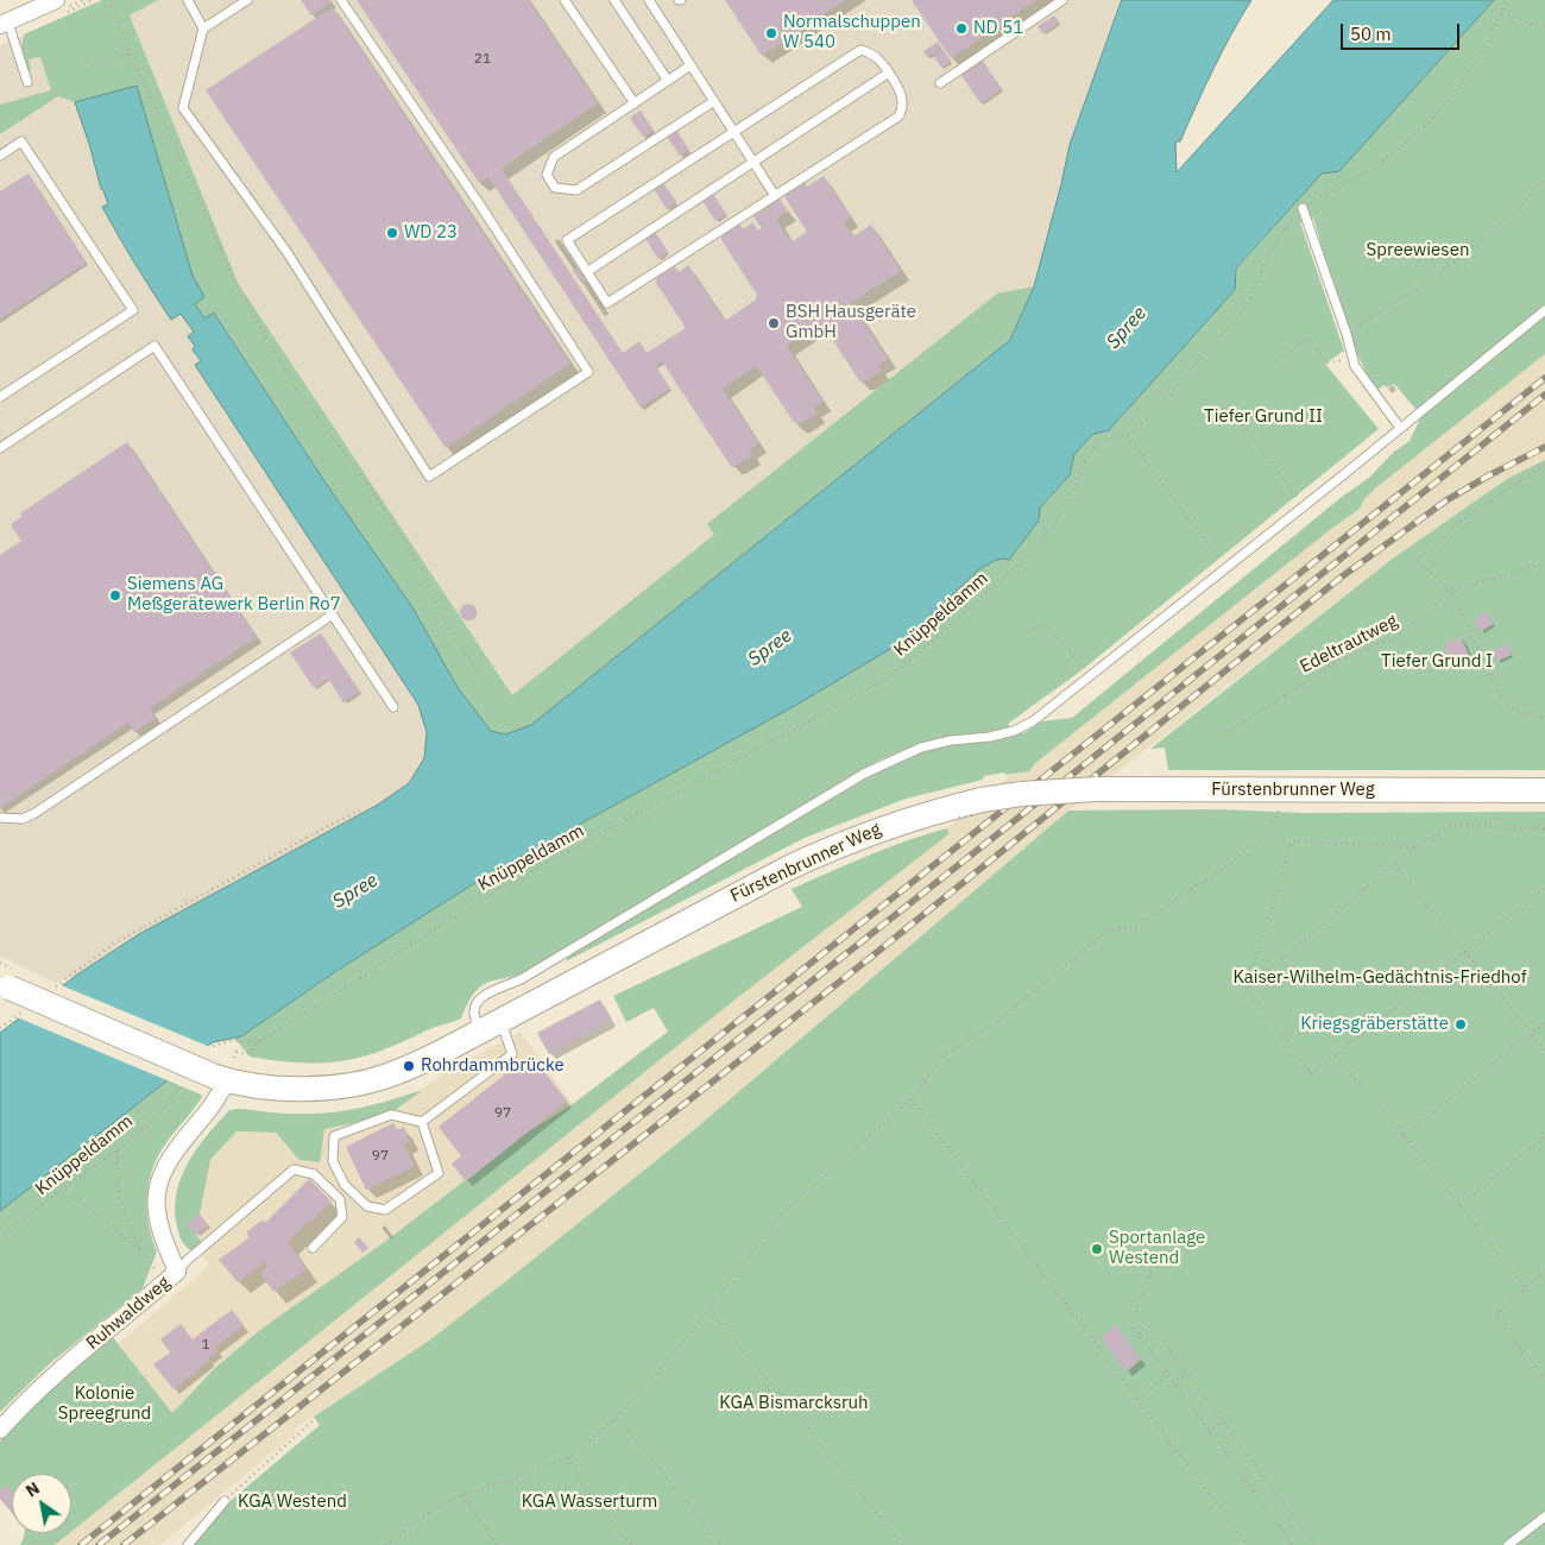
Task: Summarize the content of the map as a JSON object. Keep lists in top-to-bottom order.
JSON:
{
  "streets": {
    "main road": ["Fürstenbrunner Weg"],
    "street": ["Ruhwaldweg"],
    "path": ["Knüppeldamm", "Edeltrautweg"]
  },
  "crossings": [
    ["Fürstenbrunner Weg", "Ruhwaldweg"]
  ],
  "water": ["Spree"],
  "parks": [
    "Spreewiesen",
    "Tiefer Grund II",
    "Tiefer Grund I",
    "Kaiser-Wilhelm-Gedächtnis-Friedhof",
    "Kolonie Spreegrund",
    "KGA Bismarcksruh",
    "KGA Westend",
    "KGA Wasserturm"
  ],
  "places": [
    "ND 51",
    "Normalschuppen W 540",
    "WD 23",
    "BSH Hausgeräte GmbH",
    "Siemens AG Meßgerätewerk Berlin Ro7",
    "Kriegsgräberstätte",
    "Rohrdammbrücke",
    "Sportanlage Westend"
  ],
  "house_numbers": [
    "21",
    "97",
    "97",
    "1"
  ],
  "scale_bar": "50 m",
  "north": "top left"
}
